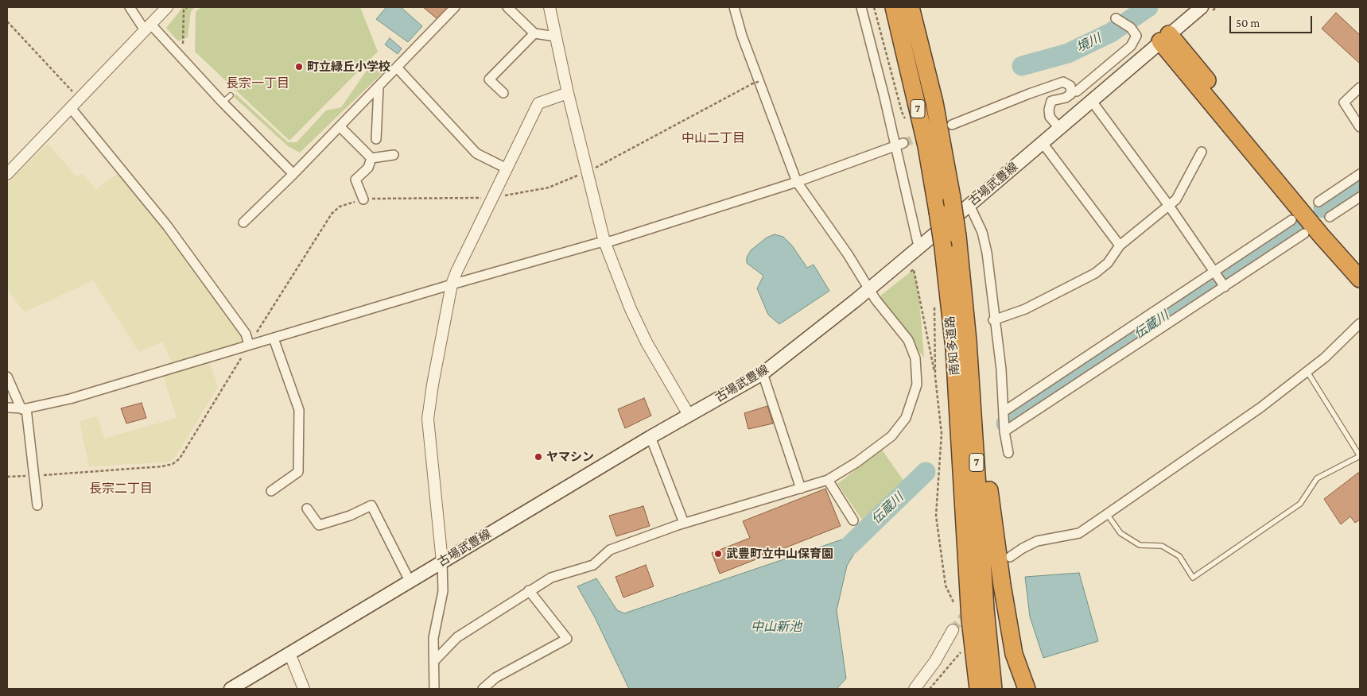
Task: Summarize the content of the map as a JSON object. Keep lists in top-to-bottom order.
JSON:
{
  "streets": {
    "highway": ["7", "南知多道路"],
    "main road": ["古場武豊線"]
  },
  "districts": ["長宗一丁目", "中山二丁目", "長宗二丁目"],
  "water": ["境川", "伝蔵川", "中山新池"],
  "places": ["町立緑丘小学校", "ヤマシン", "武豊町立中山保育園"],
  "scale_bar": "50 m"
}
